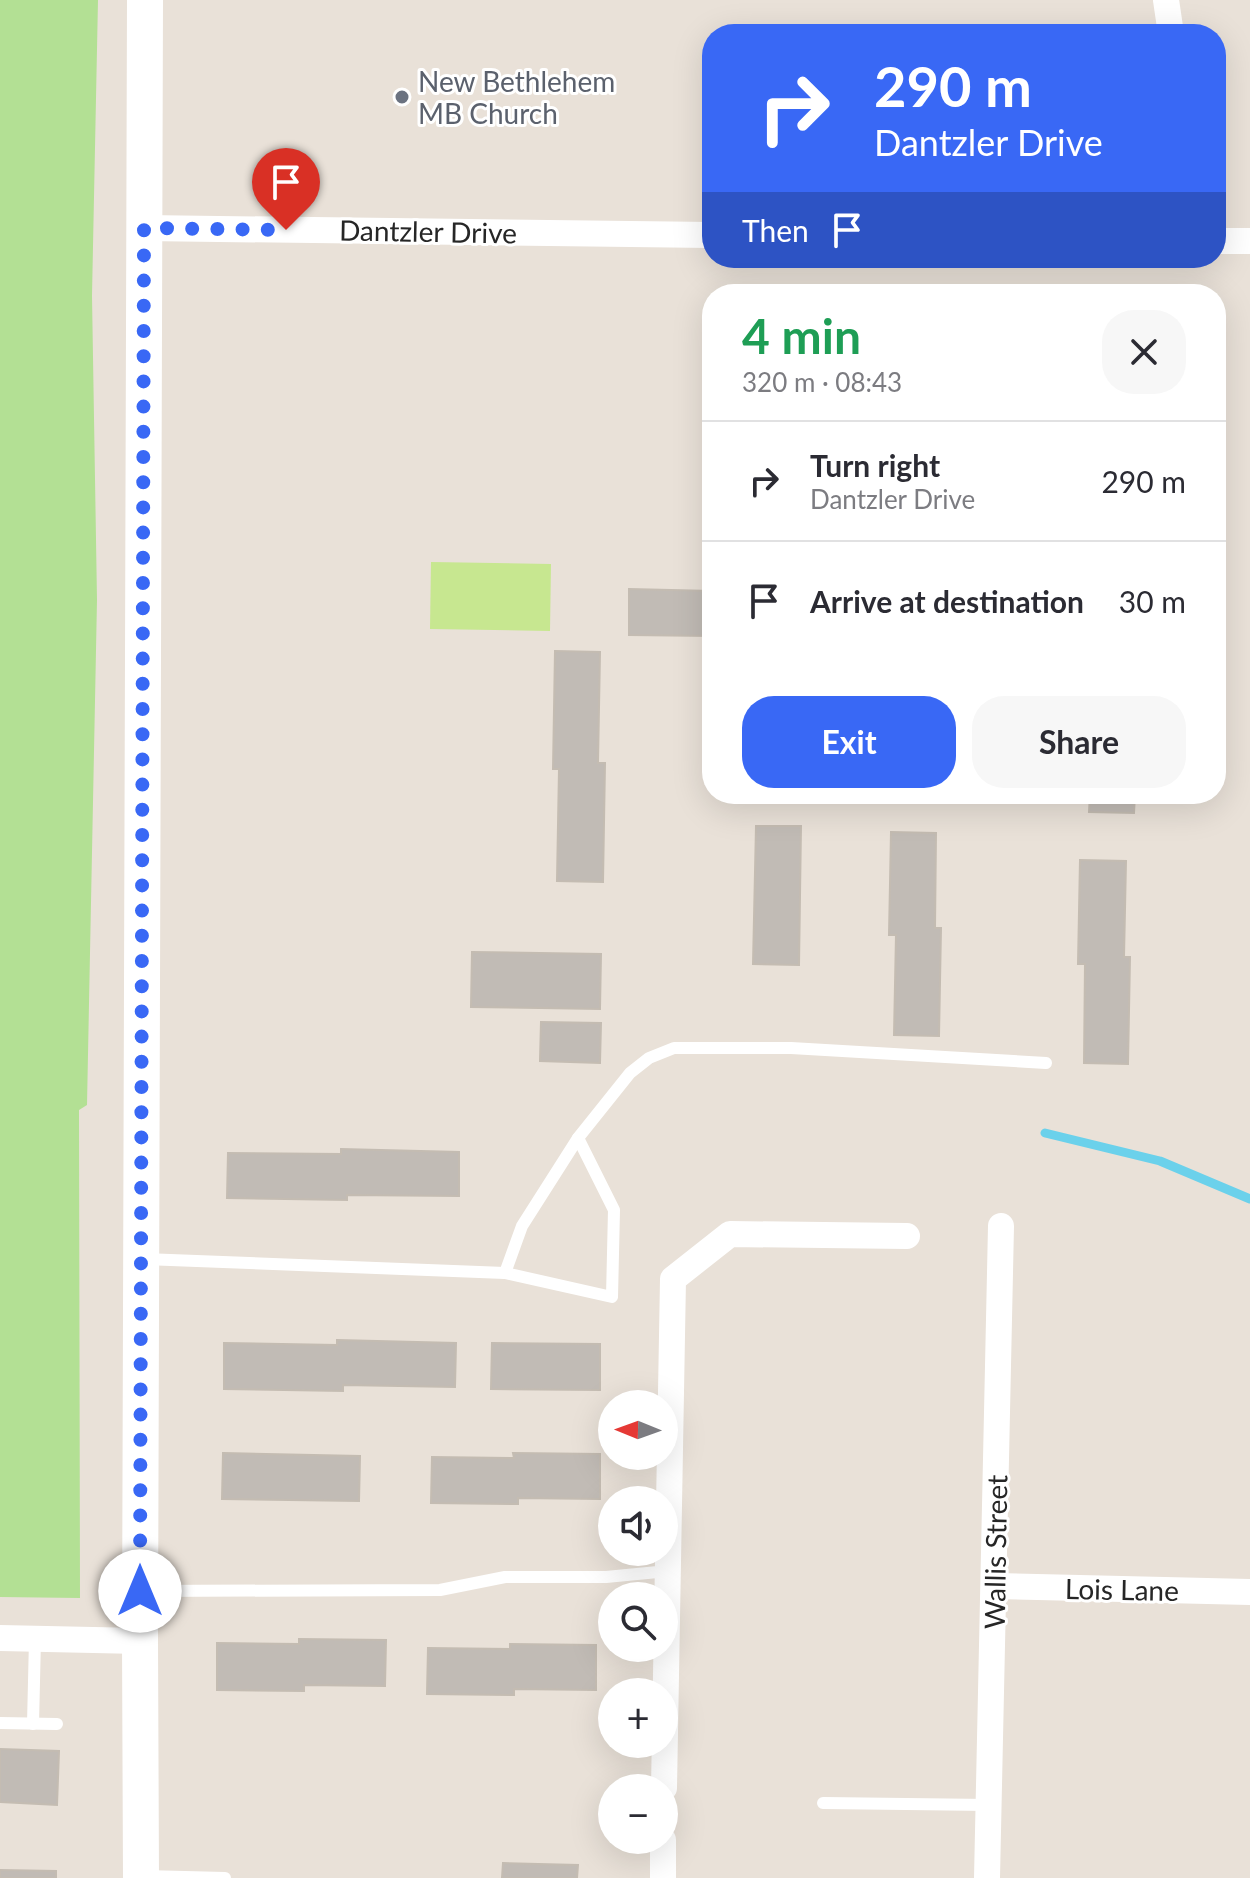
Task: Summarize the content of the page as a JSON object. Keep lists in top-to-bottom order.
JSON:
{
  "streets": {
    "street": ["Dantzler Drive", "Wallis Street", "Lois Lane"]
  },
  "crossings": [
    ["Wallis Street", "Lois Lane"]
  ],
  "places": ["New Bethlehem MB Church"],
  "north": "left",
  "page": {
    "turn": ["290 m", "Dantzler Drive"],
    "then": "Then",
    "heading": ["4 min", "320 m · 08:43"],
    "list": [
      {
        "name": "Turn right",
        "note": "Dantzler Drive",
        "value": "290 m"
      },
      {
        "name": "Arrive at destination",
        "value": "30 m"
      }
    ],
    "buttons": ["Exit", "Share"],
    "map_buttons": ["+", "−"]
  }
}
